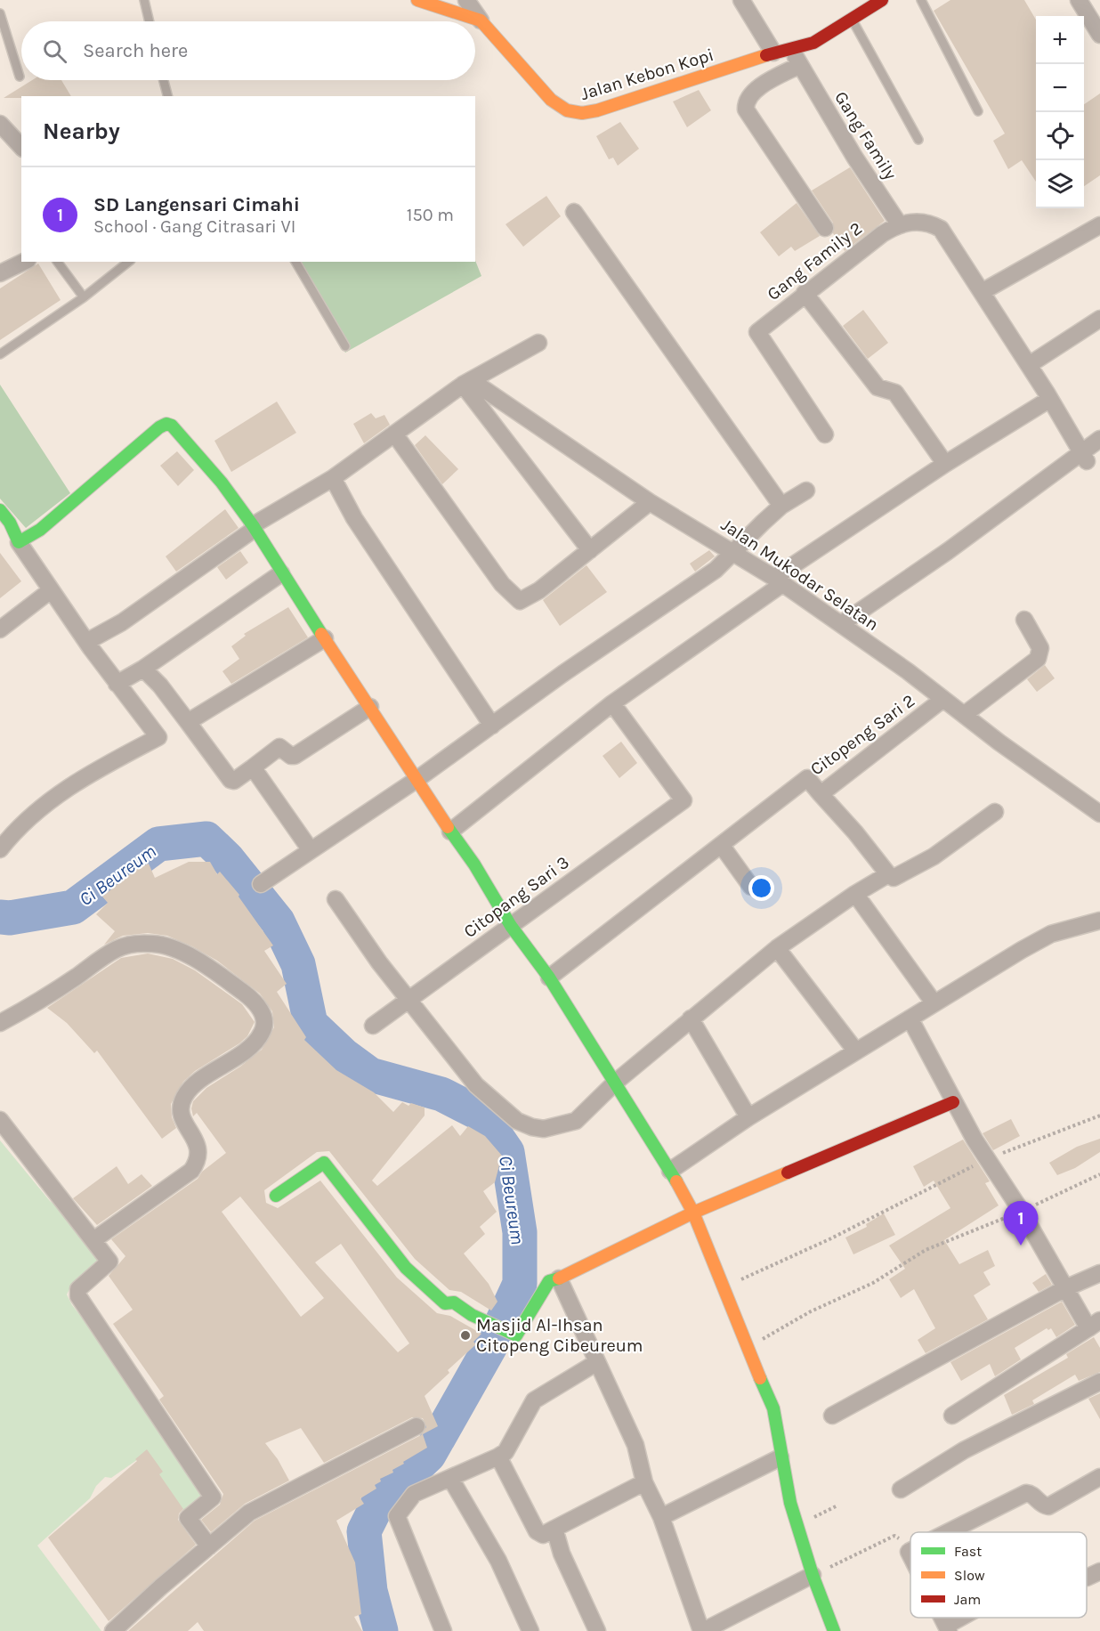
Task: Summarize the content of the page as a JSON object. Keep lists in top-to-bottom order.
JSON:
{
  "streets": {
    "street": [
      "Jalan Kebon Kopi",
      "Gang Family",
      "Gang Family 2",
      "Jalan Mukodar Selatan",
      "Citopeng Sari 2",
      "Citopang Sari 3"
    ]
  },
  "crossings": [
    ["Jalan Kebon Kopi", "Gang Family"],
    ["Gang Family", "Gang Family 2"],
    ["Jalan Mukodar Selatan", "Citopeng Sari 2"]
  ],
  "water": ["Ci Beureum"],
  "places": ["Masjid Al-Ihsan Citopeng Cibeureum"],
  "legend": ["Fast", "Slow", "Jam"],
  "page": {
    "map_buttons": ["+", "−"],
    "search": "Search here",
    "heading": "Nearby",
    "list": [
      {
        "mark": "1",
        "name": "SD Langensari Cimahi",
        "note": "School · Gang Citrasari VI",
        "value": "150 m"
      }
    ],
    "pins": "1"
  }
}
